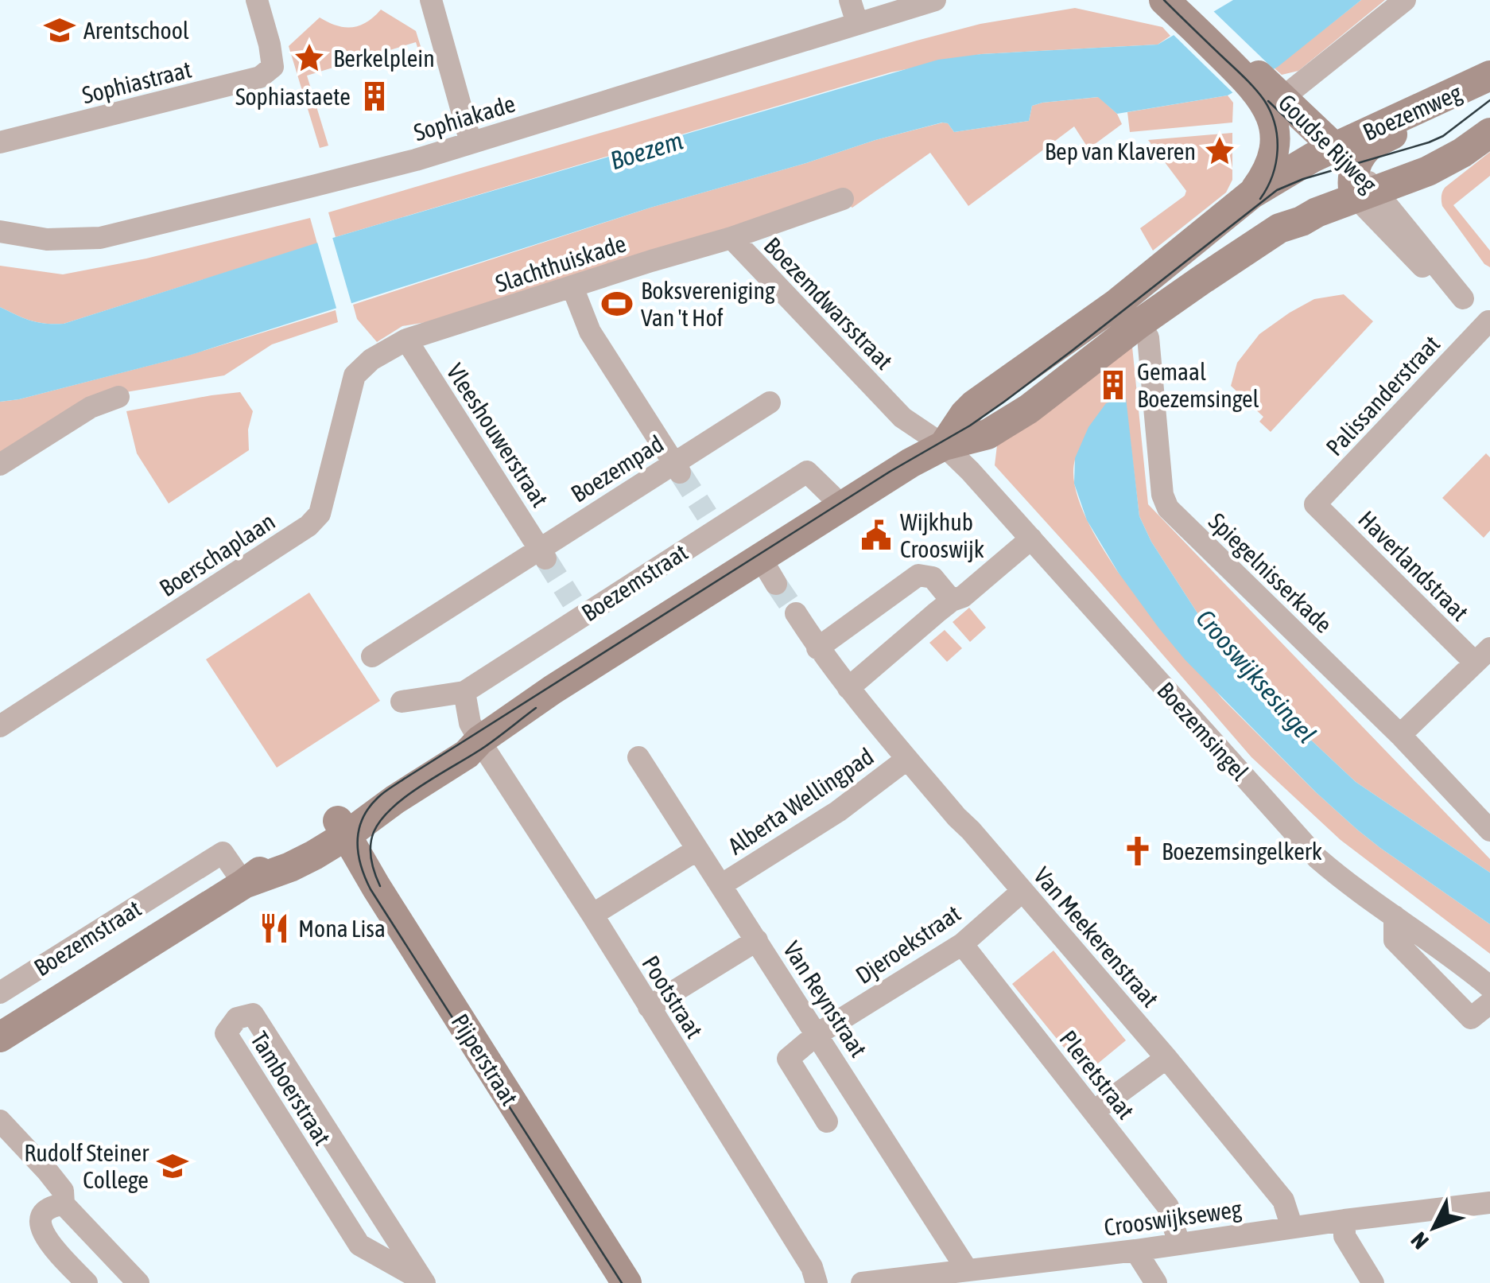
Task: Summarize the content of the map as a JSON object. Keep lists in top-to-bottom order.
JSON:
{
  "streets": {
    "main road": [
      "Boezemweg",
      "Goudse Rijweg",
      "Boezemstraat",
      "Pijperstraat"
    ],
    "street": [
      "Sophiastraat",
      "Sophiakade",
      "Slachthuiskade",
      "Boezemdwarsstraat",
      "Palissanderstraat",
      "Vleeshouwerstraat",
      "Boezempad",
      "Boerschaplaan",
      "Haverlandstraat",
      "Spiegelnisserkade",
      "Boezemsingel",
      "Alberta Wellingpad",
      "Van Meekerenstraat",
      "Djeroekstraat",
      "Pootstraat",
      "Van Reynstraat",
      "Pleretstraat",
      "Tamboerstraat",
      "Crooswijkseweg"
    ]
  },
  "crossings": [
    ["Boezemweg", "Goudse Rijweg"],
    ["Goudse Rijweg", "Palissanderstraat"],
    ["Slachthuiskade", "Boezemdwarsstraat"],
    ["Slachthuiskade", "Vleeshouwerstraat"],
    ["Slachthuiskade", "Boerschaplaan"],
    ["Boezemdwarsstraat", "Boezemstraat"],
    ["Boezemdwarsstraat", "Boezemsingel"],
    ["Palissanderstraat", "Haverlandstraat"],
    ["Vleeshouwerstraat", "Boezempad"],
    ["Vleeshouwerstraat", "Boerschaplaan"],
    ["Boezemstraat", "Boezemsingel"],
    ["Boezemstraat", "Pootstraat"],
    ["Boezemstraat", "Pijperstraat"],
    ["Alberta Wellingpad", "Van Meekerenstraat"],
    ["Alberta Wellingpad", "Van Reynstraat"],
    ["Van Meekerenstraat", "Djeroekstraat"],
    ["Van Meekerenstraat", "Crooswijkseweg"],
    ["Djeroekstraat", "Van Reynstraat"],
    ["Djeroekstraat", "Pleretstraat"],
    ["Van Reynstraat", "Crooswijkseweg"],
    ["Pleretstraat", "Crooswijkseweg"]
  ],
  "water": ["Boezem", "Crooswijksesingel"],
  "places": {
    "school or university": ["Arentschool", "Rudolf Steiner College"],
    "place": ["Berkelplein", "Bep van Klaveren"],
    "building": ["Sophiastaete", "Gemaal Boezemsingel"],
    "sports": ["Boksvereniging Van 't Hof"],
    "public building": ["Wijkhub Crooswijk"],
    "church": ["Boezemsingelkerk"],
    "restaurant": ["Mona Lisa"]
  },
  "north": "bottom left"
}
